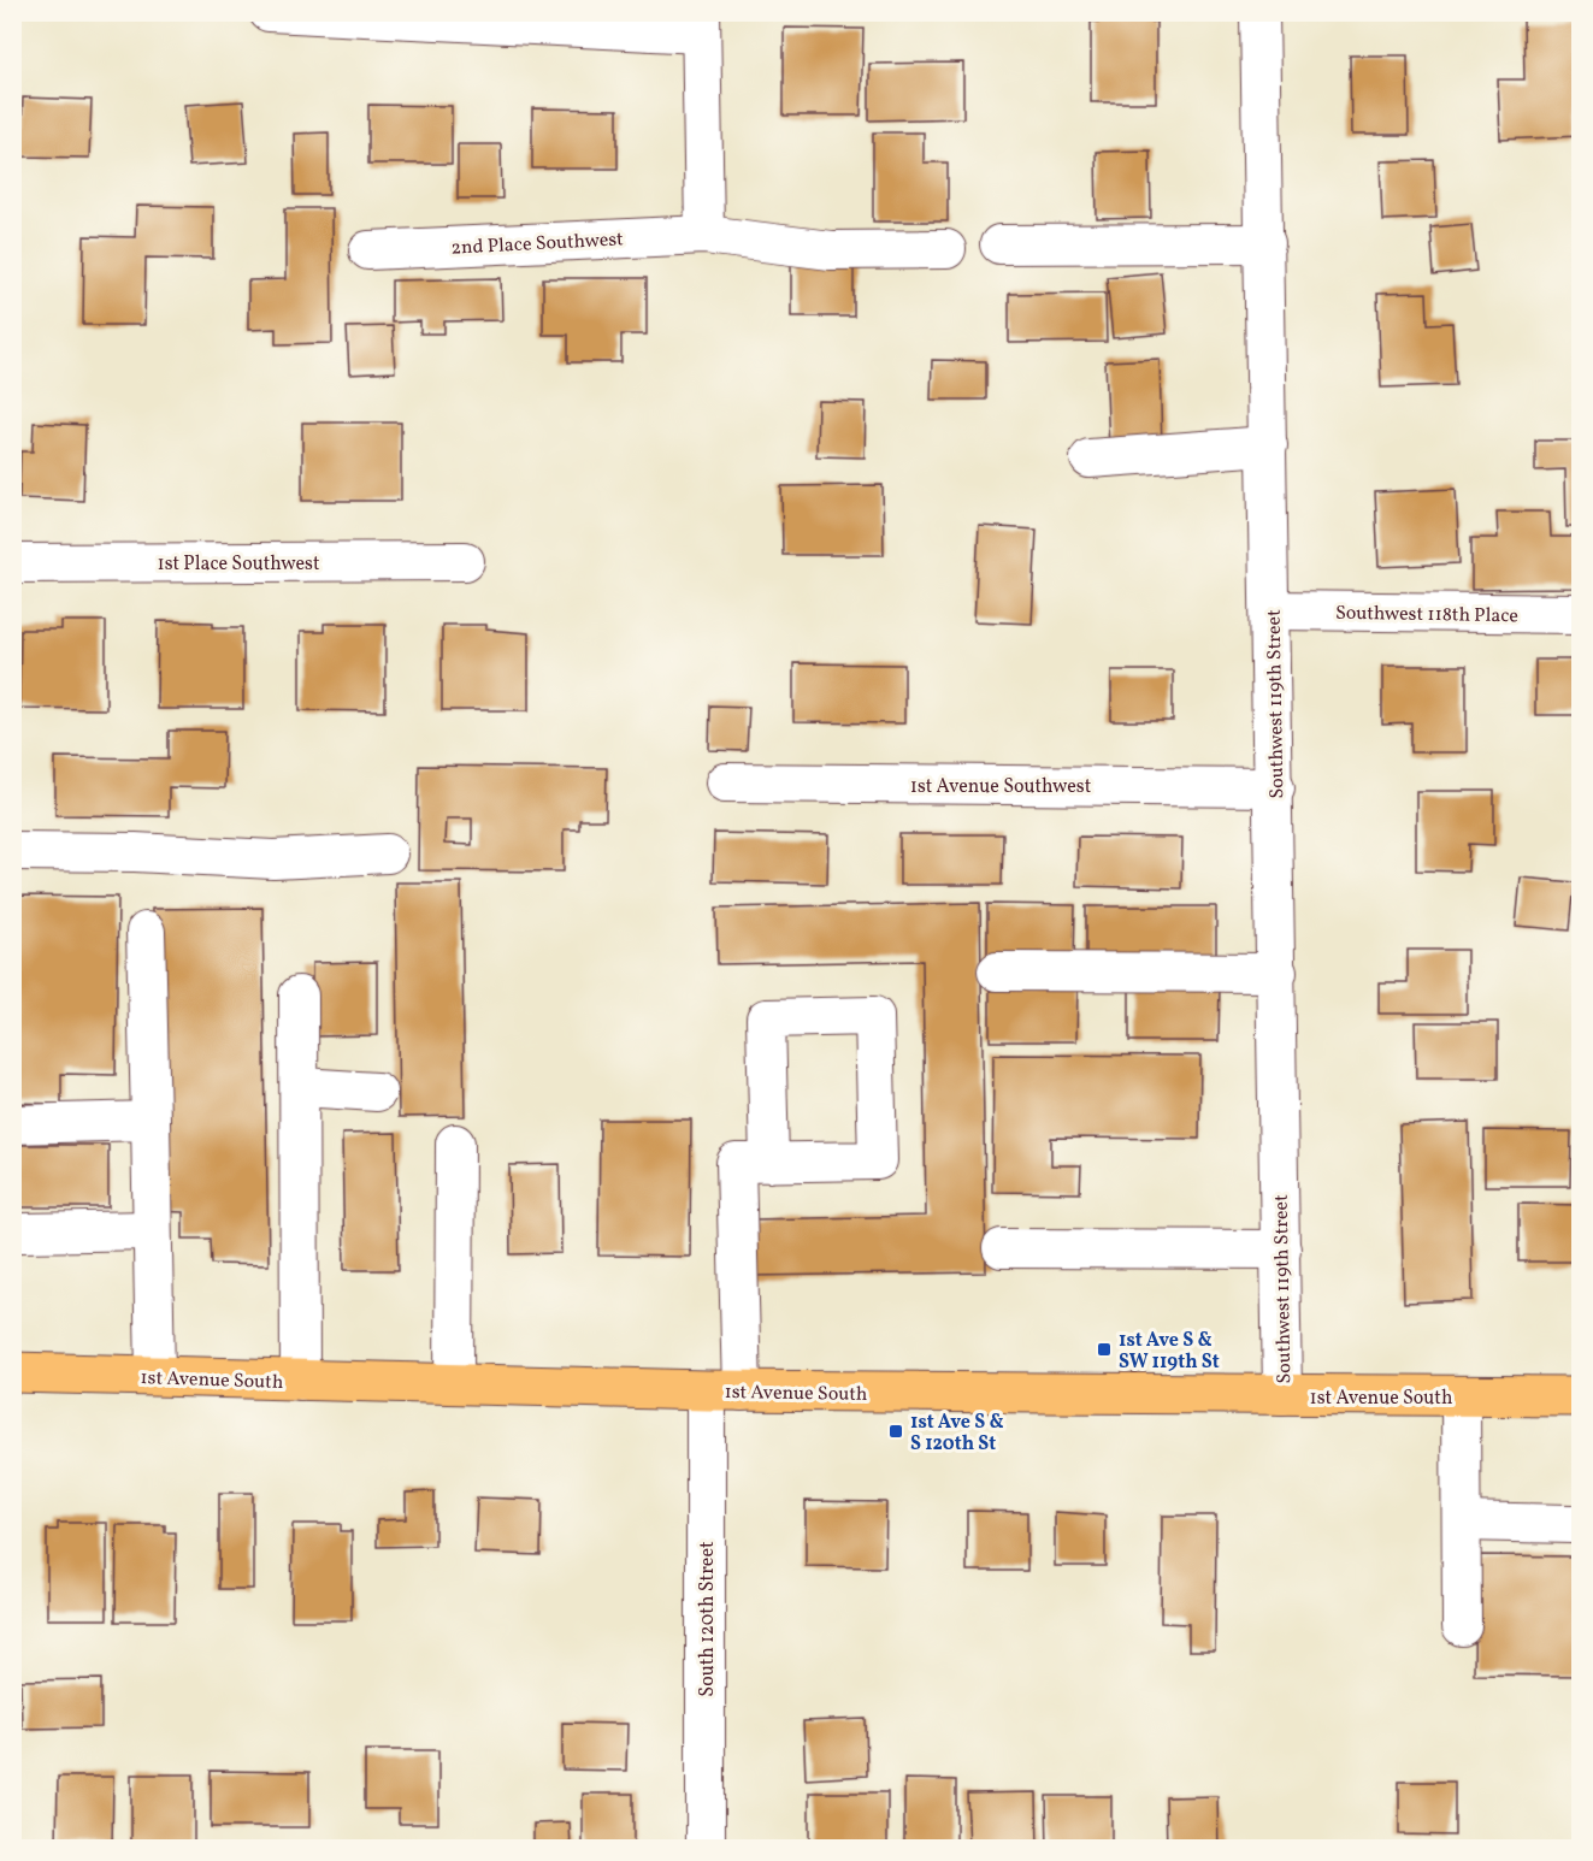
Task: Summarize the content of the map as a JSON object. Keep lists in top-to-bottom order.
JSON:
{
  "streets": {
    "main road": ["1st Avenue South"],
    "street": [
      "2nd Place Southwest",
      "1st Place Southwest",
      "Southwest 118th Place",
      "Southwest 119th Street",
      "1st Avenue Southwest",
      "South 120th Street"
    ]
  },
  "crossings": [
    ["Southwest 118th Place", "Southwest 119th Street"],
    ["Southwest 119th Street", "1st Avenue Southwest"],
    ["Southwest 119th Street", "1st Avenue South"],
    ["1st Avenue South", "South 120th Street"]
  ],
  "places": {
    "transit": ["1st Ave S & SW 119th St", "1st Ave S & S 120th St"]
  }
}
